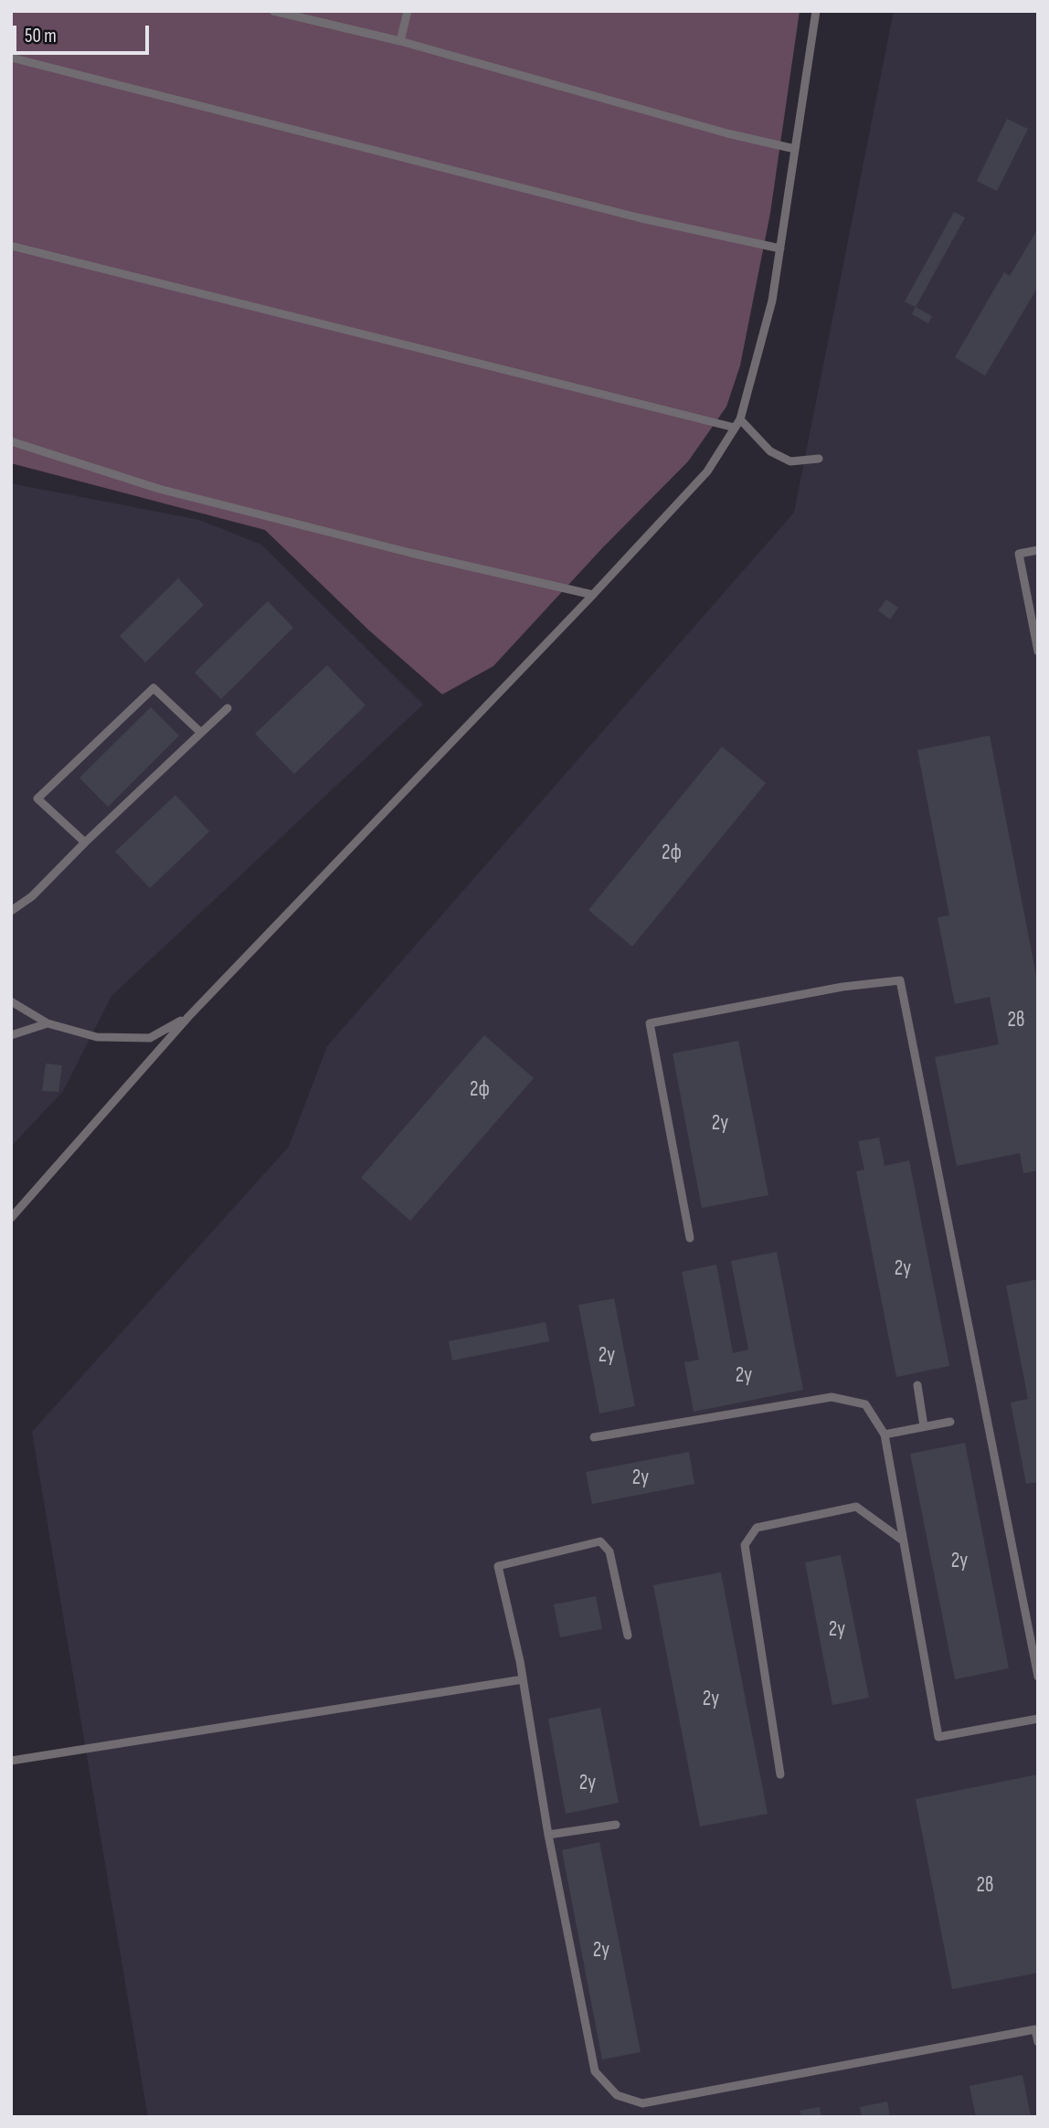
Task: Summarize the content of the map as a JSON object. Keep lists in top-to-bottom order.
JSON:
{
  "house_numbers": [
    "2ф",
    "2в",
    "2ф",
    "2у",
    "2у",
    "2у",
    "2у",
    "2у",
    "2у",
    "2у",
    "2у",
    "2у",
    "2в",
    "2у"
  ],
  "scale_bar": "50 m"
}
